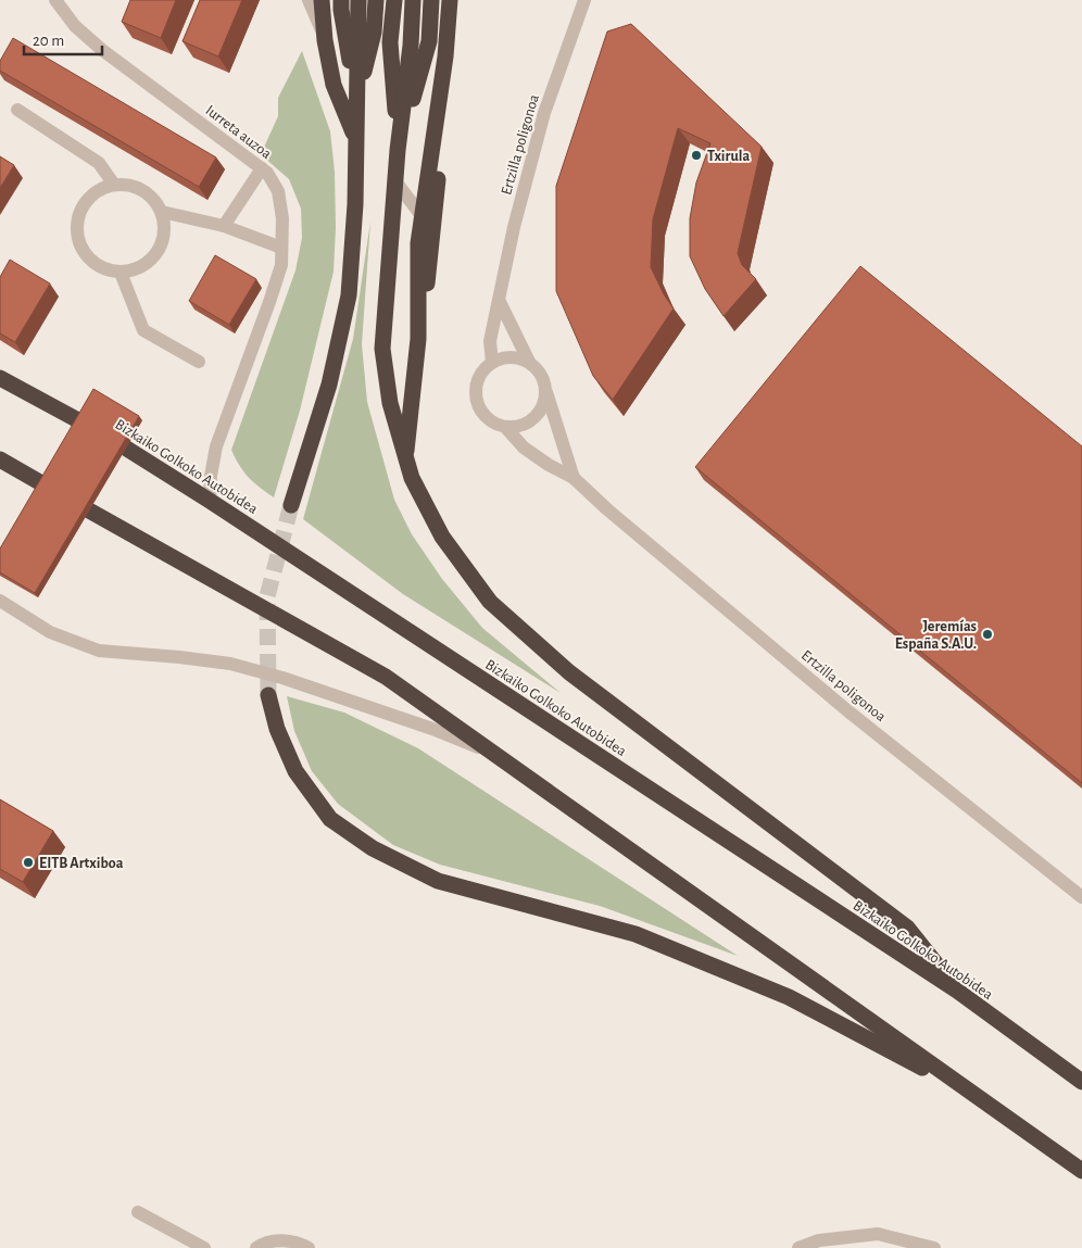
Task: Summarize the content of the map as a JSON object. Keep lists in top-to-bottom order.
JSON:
{
  "streets": {
    "highway": ["Bizkaiko Golkoko Autobidea"],
    "street": ["Iurreta auzoa", "Ertzilla poligonoa"]
  },
  "crossings": [
    ["Iurreta auzoa", "Bizkaiko Golkoko Autobidea"]
  ],
  "places": ["Txirula", "Jeremías España S.A.U.", "EITB Artxiboa"],
  "scale_bar": "20 m"
}
